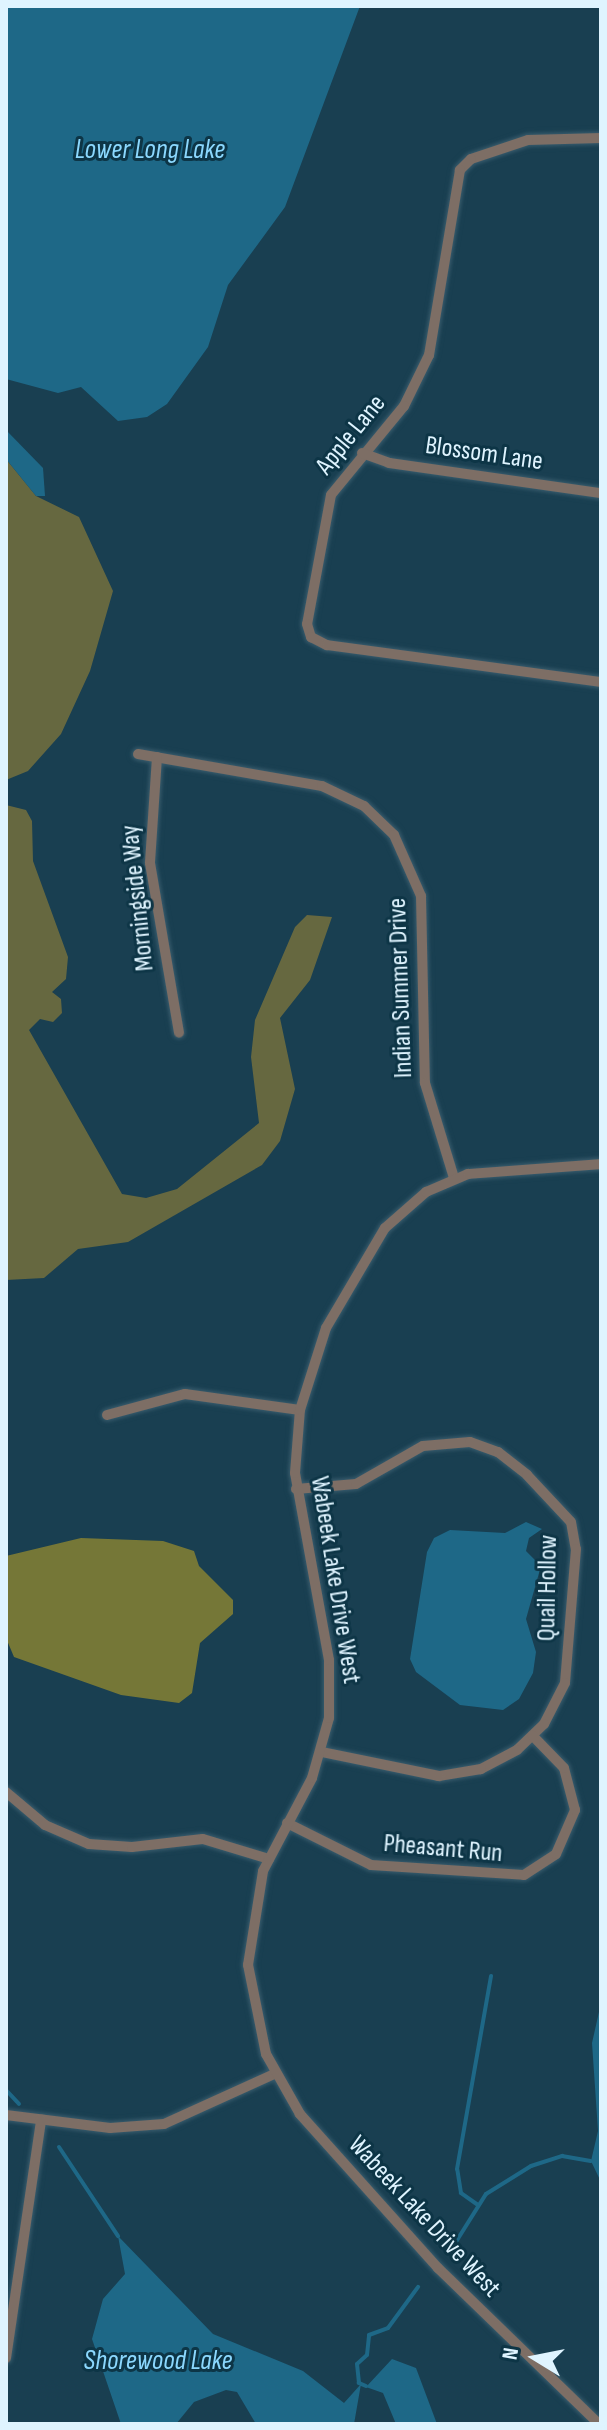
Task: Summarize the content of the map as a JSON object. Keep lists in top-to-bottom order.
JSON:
{
  "streets": {
    "street": [
      "Apple Lane",
      "Blossom Lane",
      "Morningside Way",
      "Indian Summer Drive",
      "Wabeek Lake Drive West",
      "Quail Hollow",
      "Pheasant Run"
    ]
  },
  "crossings": [
    ["Apple Lane", "Blossom Lane"],
    ["Morningside Way", "Indian Summer Drive"],
    ["Indian Summer Drive", "Wabeek Lake Drive West"],
    ["Wabeek Lake Drive West", "Quail Hollow"],
    ["Wabeek Lake Drive West", "Pheasant Run"],
    ["Quail Hollow", "Pheasant Run"]
  ],
  "water": ["Lower Long Lake", "Shorewood Lake"],
  "north": "left"
}
